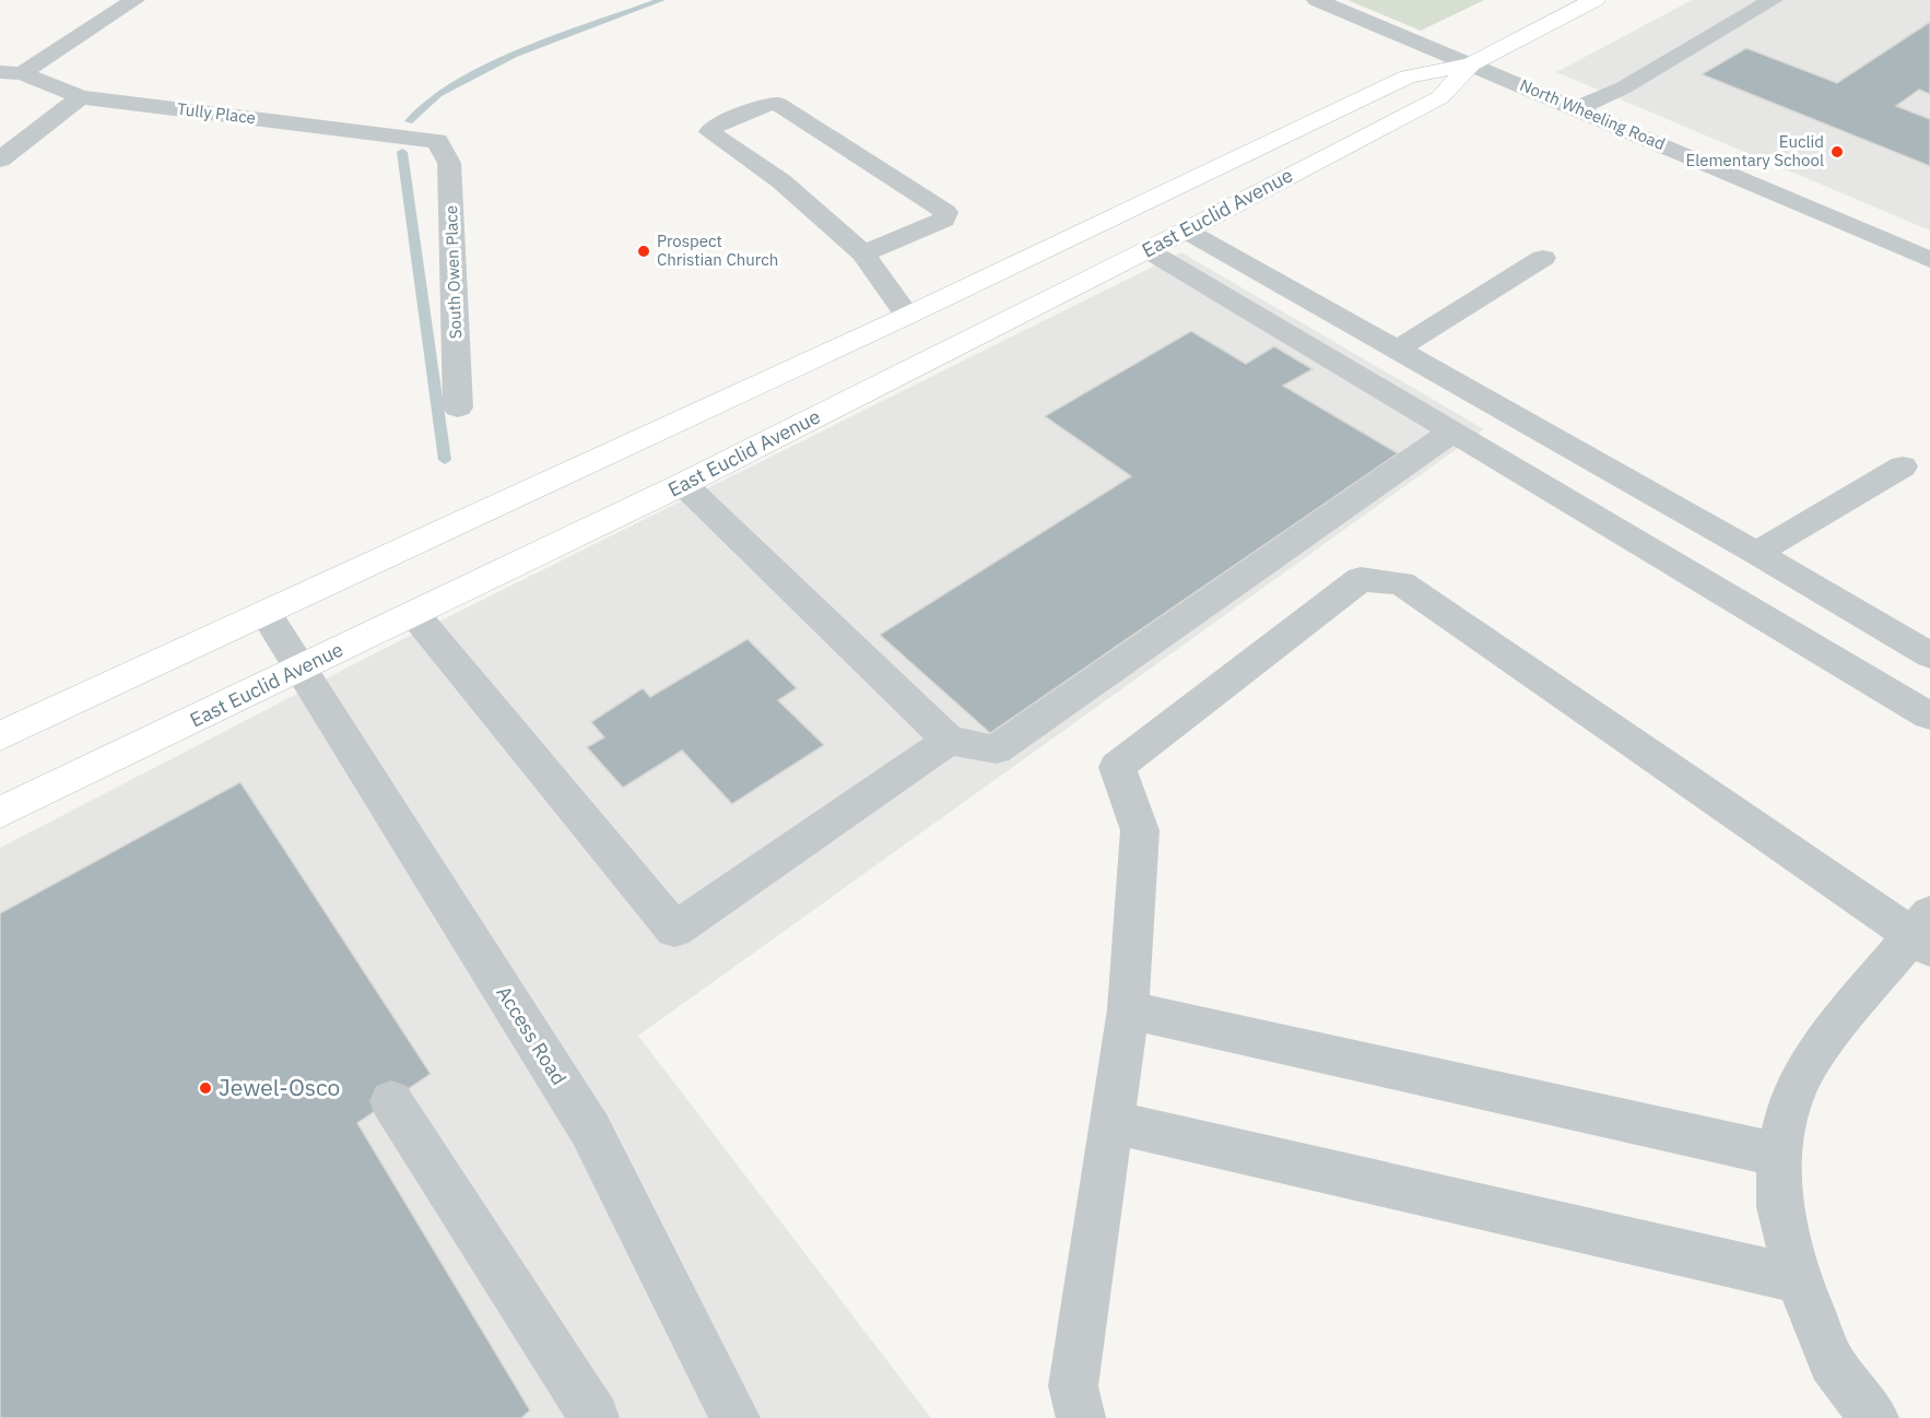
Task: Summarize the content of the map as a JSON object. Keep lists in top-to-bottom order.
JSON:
{
  "streets": {
    "main road": ["East Euclid Avenue"],
    "street": [
      "Tully Place",
      "North Wheeling Road",
      "South Owen Place",
      "Access Road"
    ]
  },
  "crossings": [
    ["Tully Place", "South Owen Place"],
    ["North Wheeling Road", "East Euclid Avenue"],
    ["East Euclid Avenue", "Access Road"]
  ],
  "places": ["Euclid Elementary School", "Prospect Christian Church", "Jewel-Osco"]
}
